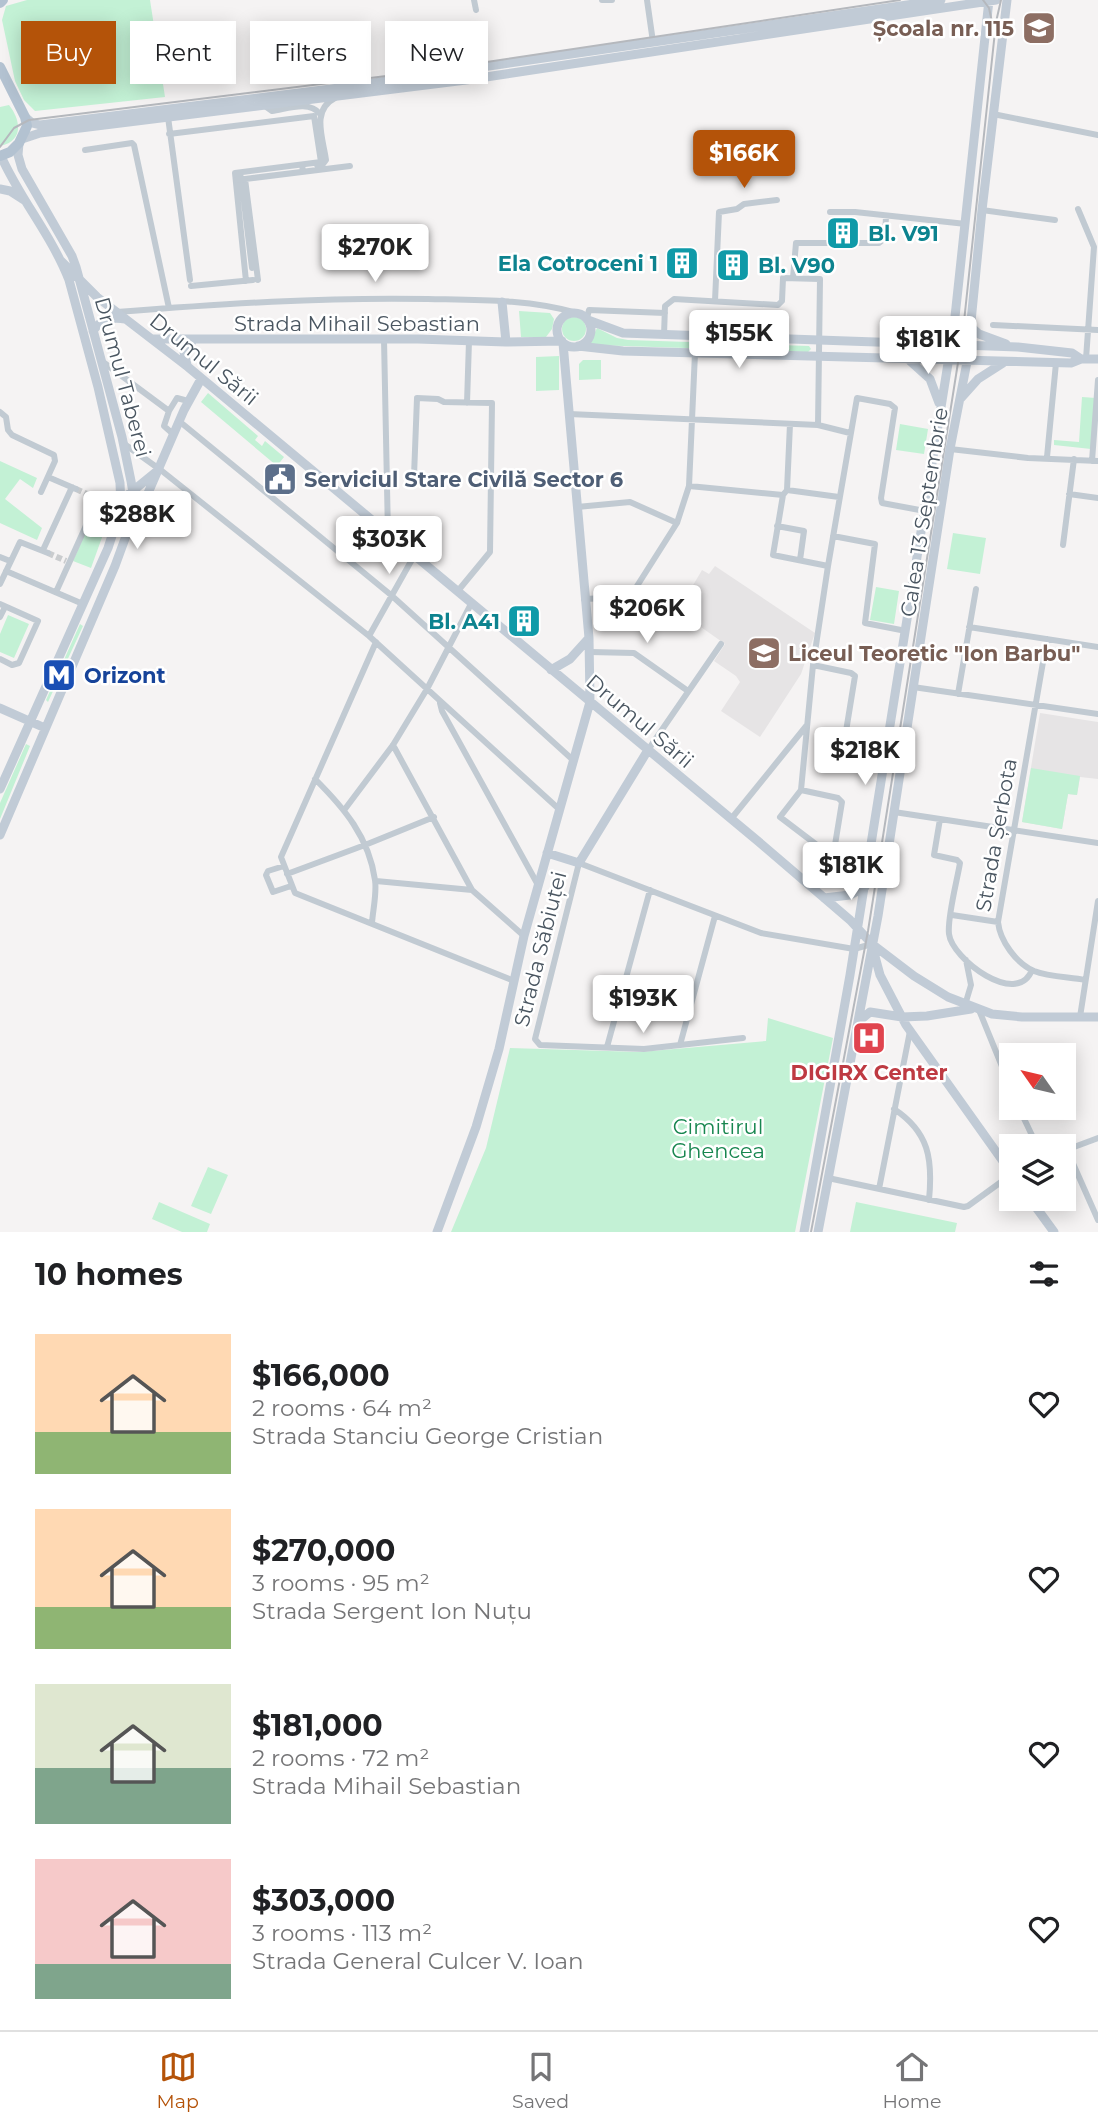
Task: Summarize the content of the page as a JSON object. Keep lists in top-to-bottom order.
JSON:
{
  "streets": {
    "main road": [
      "Strada Mihail Sebastian",
      "Drumul Sării",
      "Drumul Taberei",
      "Calea 13 Septembrie"
    ],
    "street": ["Strada Șerbota", "Strada Săbiuței"]
  },
  "crossings": [
    ["Strada Mihail Sebastian", "Drumul Sării"],
    ["Strada Mihail Sebastian", "Calea 13 Septembrie"],
    ["Drumul Sării", "Drumul Taberei"],
    ["Drumul Sării", "Calea 13 Septembrie"]
  ],
  "parks": ["Cimitirul Ghencea"],
  "places": {
    "school or university": ["Școala nr. 115", "Liceul Teoretic \"Ion Barbu\""],
    "building": [
      "Bl. V91",
      "Ela Cotroceni 1",
      "Bl. V90",
      "Bl. A41"
    ],
    "public building": ["Serviciul Stare Civilă Sector 6"],
    "metro station": ["Orizont"],
    "hospital": ["DIGIRX Center"]
  },
  "north": "top left",
  "page": {
    "chip": [
      "Buy",
      "Rent",
      "Filters",
      "New"
    ],
    "price": [
      "$166K",
      "$270K",
      "$155K",
      "$181K",
      "$288K",
      "$303K",
      "$206K",
      "$218K",
      "$181K",
      "$193K"
    ],
    "heading": "10 homes",
    "list": [
      {
        "name": "$166,000",
        "note": "2 rooms · 64 m² · Strada Stanciu George Cristian"
      },
      {
        "name": "$270,000",
        "note": "3 rooms · 95 m² · Strada Sergent Ion Nuțu"
      },
      {
        "name": "$181,000",
        "note": "2 rooms · 72 m² · Strada Mihail Sebastian"
      },
      {
        "name": "$303,000",
        "note": "3 rooms · 113 m² · Strada General Culcer V. Ioan"
      }
    ],
    "tabs": ["Map", "Saved", "Home"]
  }
}
